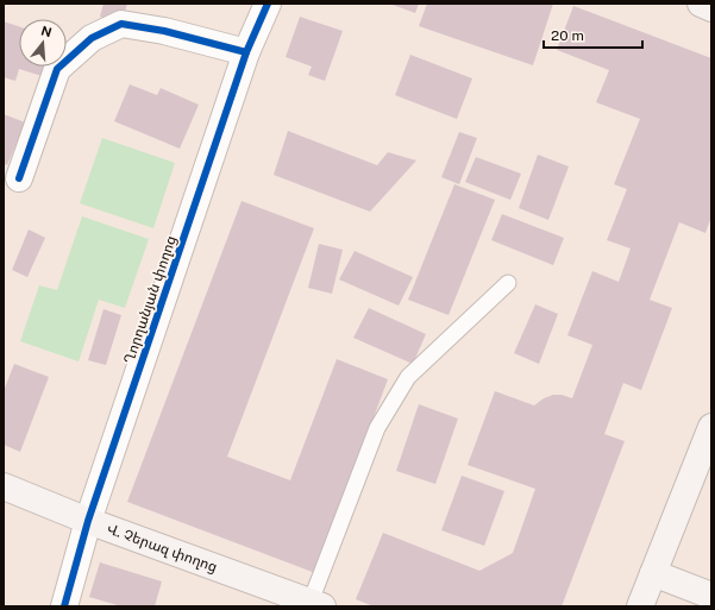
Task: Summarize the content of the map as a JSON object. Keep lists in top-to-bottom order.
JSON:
{
  "streets": {
    "main road": ["Վ. Չերազ փողոց"],
    "street": ["Ղորղանյան փողոց"]
  },
  "crossings": [
    ["Ղորղանյան փողոց", "Վ. Չերազ փողոց"]
  ],
  "scale_bar": "20 m",
  "north": "top"
}
